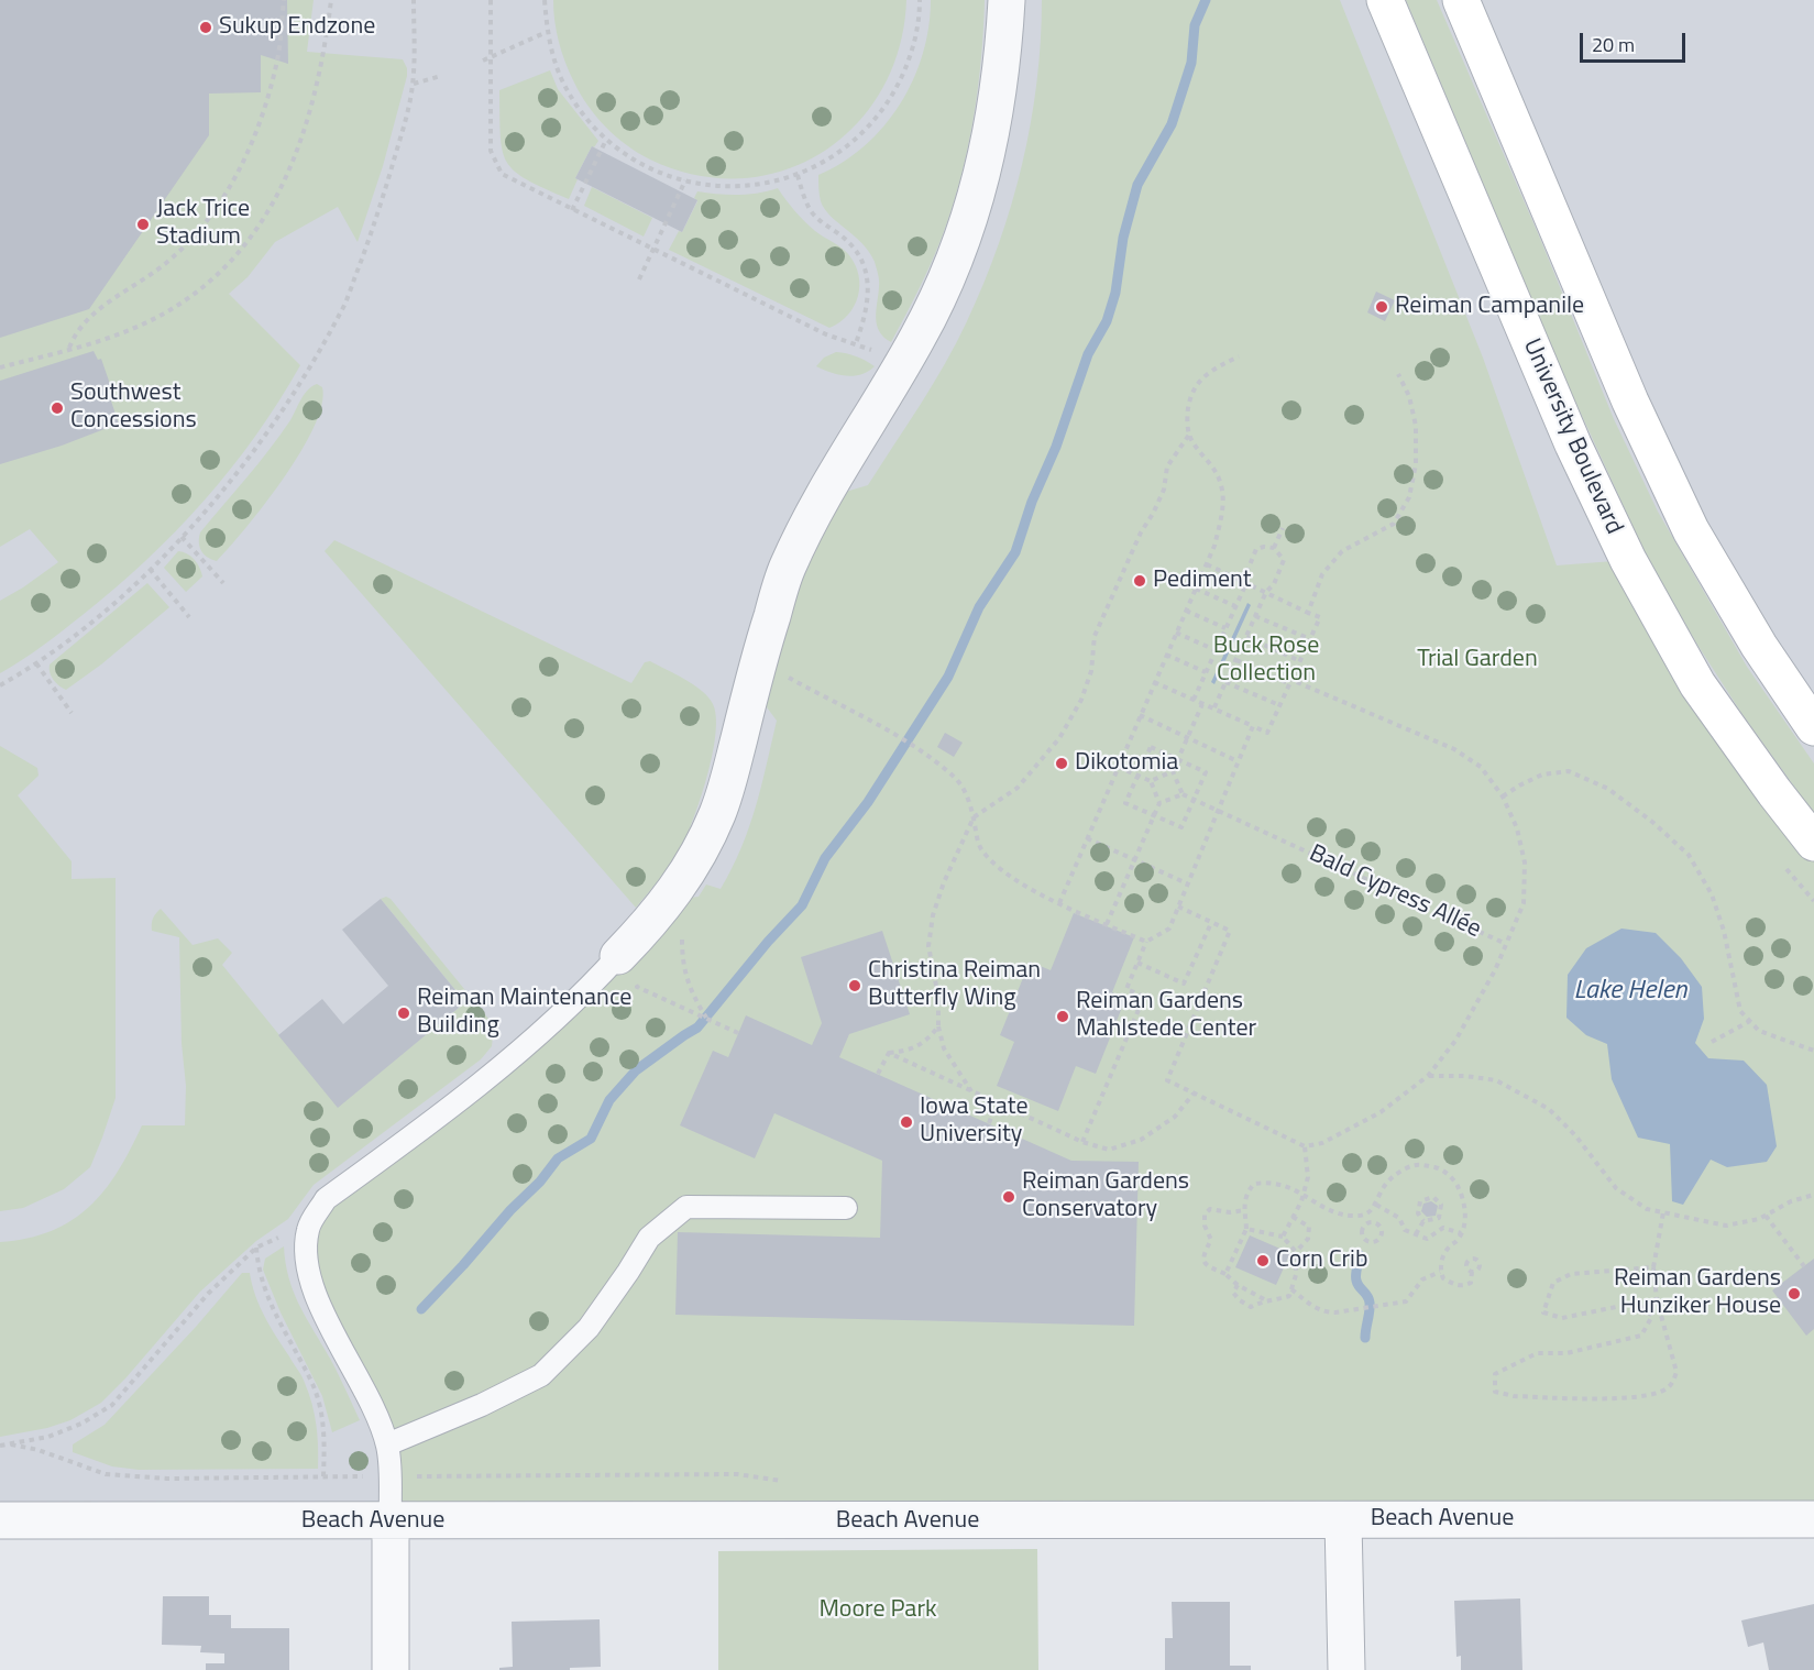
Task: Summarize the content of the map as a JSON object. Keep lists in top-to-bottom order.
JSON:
{
  "streets": {
    "main road": ["University Boulevard"],
    "street": ["Beach Avenue"],
    "path": ["Bald Cypress Allée"]
  },
  "water": ["Lake Helen"],
  "parks": ["Buck Rose Collection", "Trial Garden", "Moore Park"],
  "places": [
    "Sukup Endzone",
    "Jack Trice Stadium",
    "Reiman Campanile",
    "Southwest Concessions",
    "Pediment",
    "Dikotomia",
    "Christina Reiman Butterfly Wing",
    "Reiman Maintenance Building",
    "Reiman Gardens Mahlstede Center",
    "Iowa State University",
    "Reiman Gardens Conservatory",
    "Corn Crib",
    "Reiman Gardens Hunziker House"
  ],
  "scale_bar": "20 m"
}
